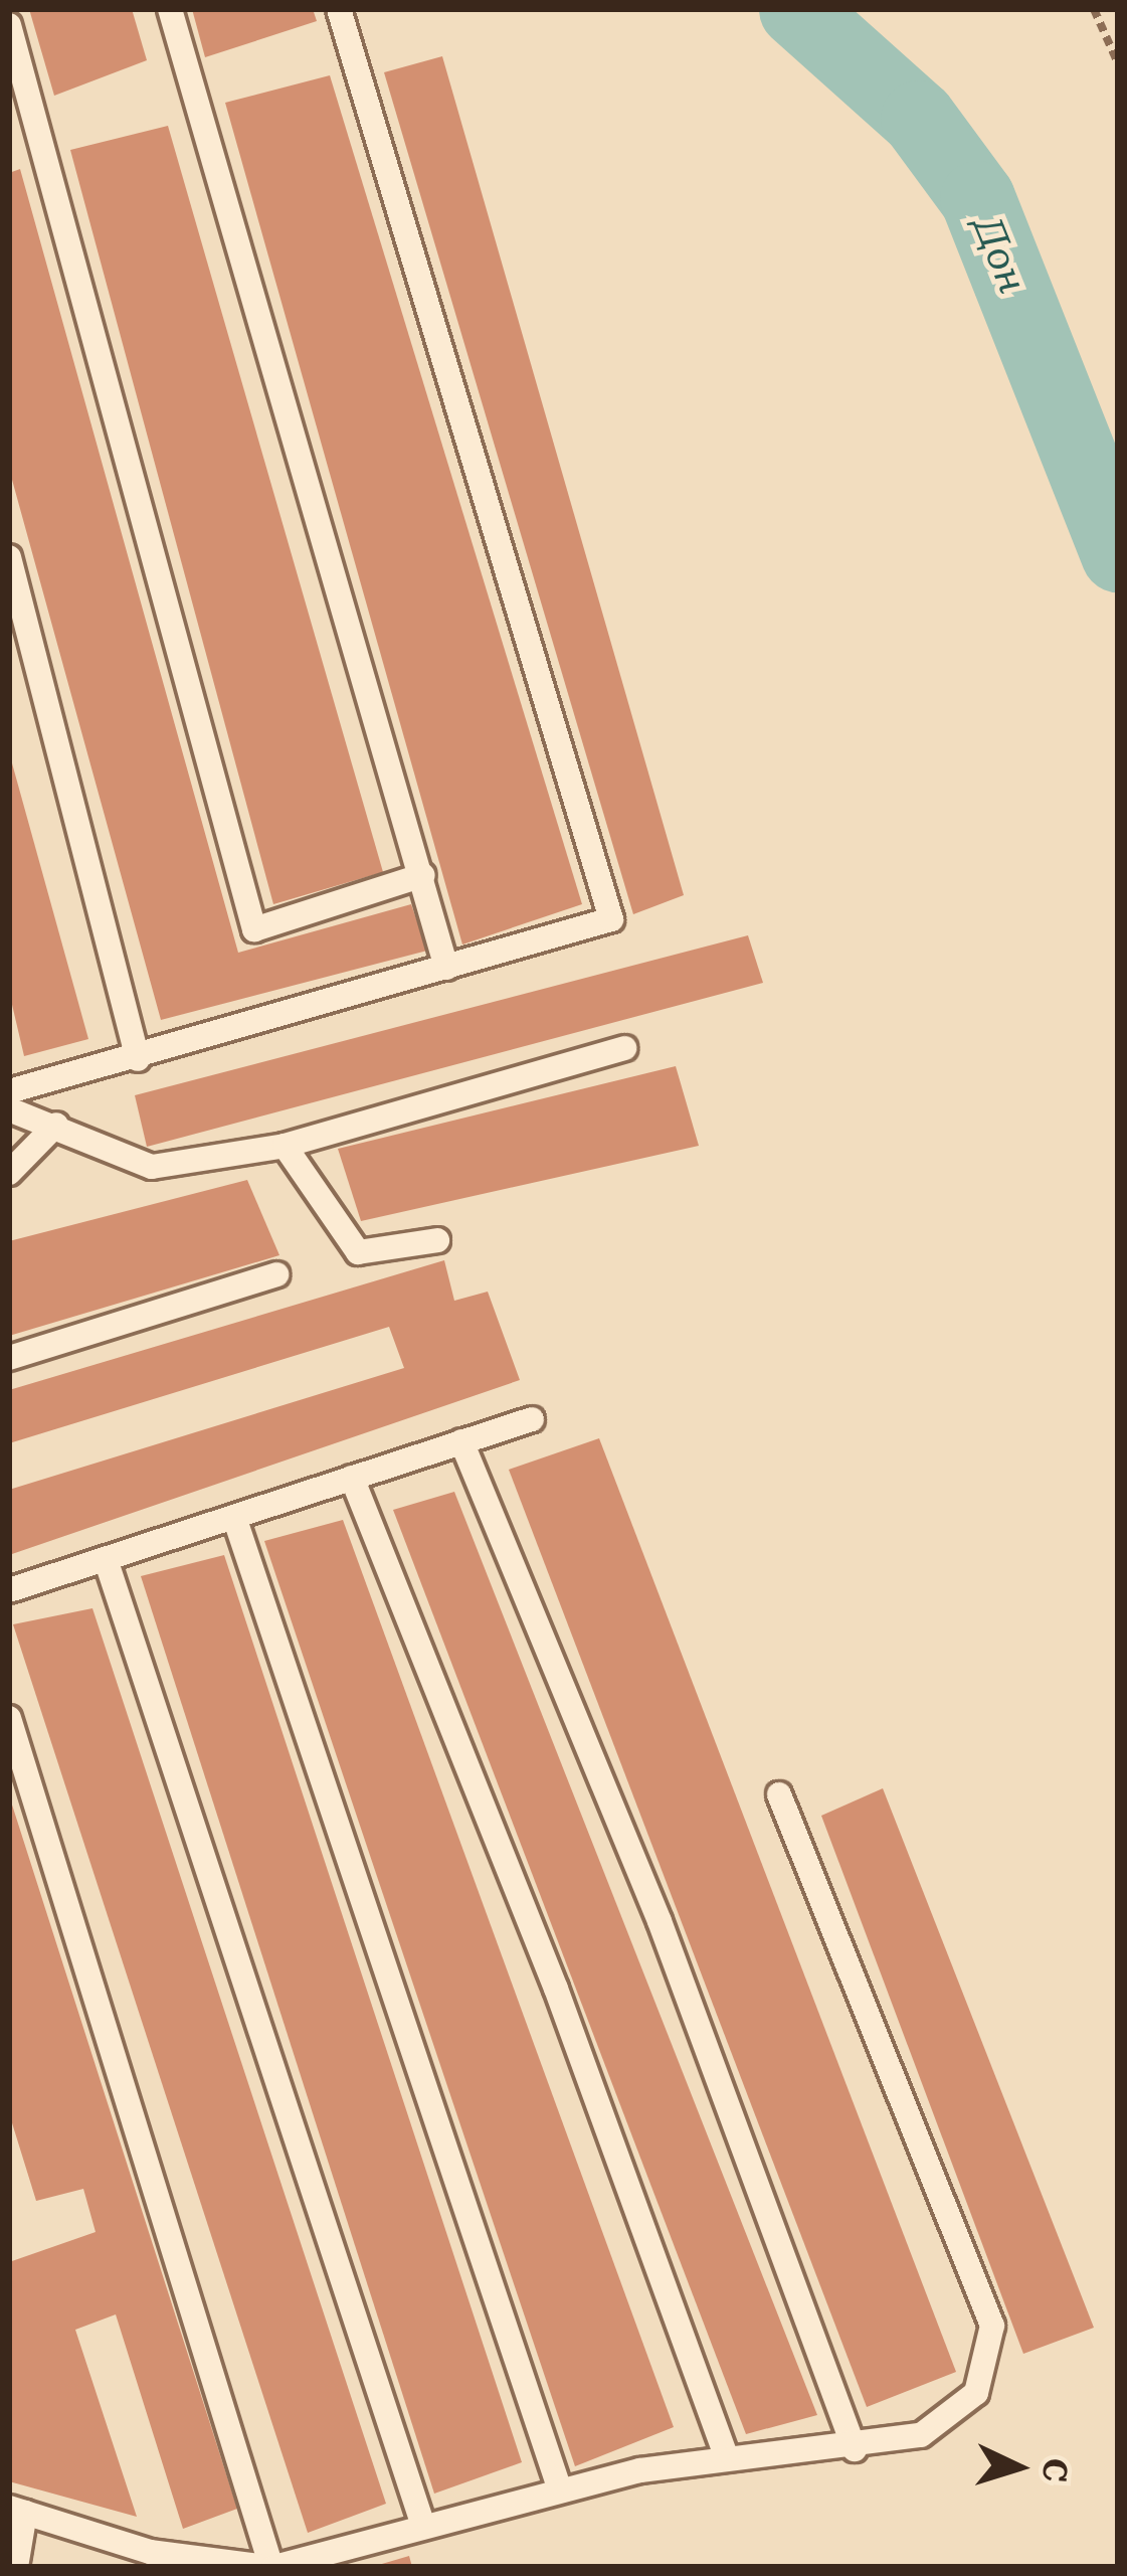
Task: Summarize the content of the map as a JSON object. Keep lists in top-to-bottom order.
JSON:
{
  "water": ["Дон"],
  "north": "right"
}
